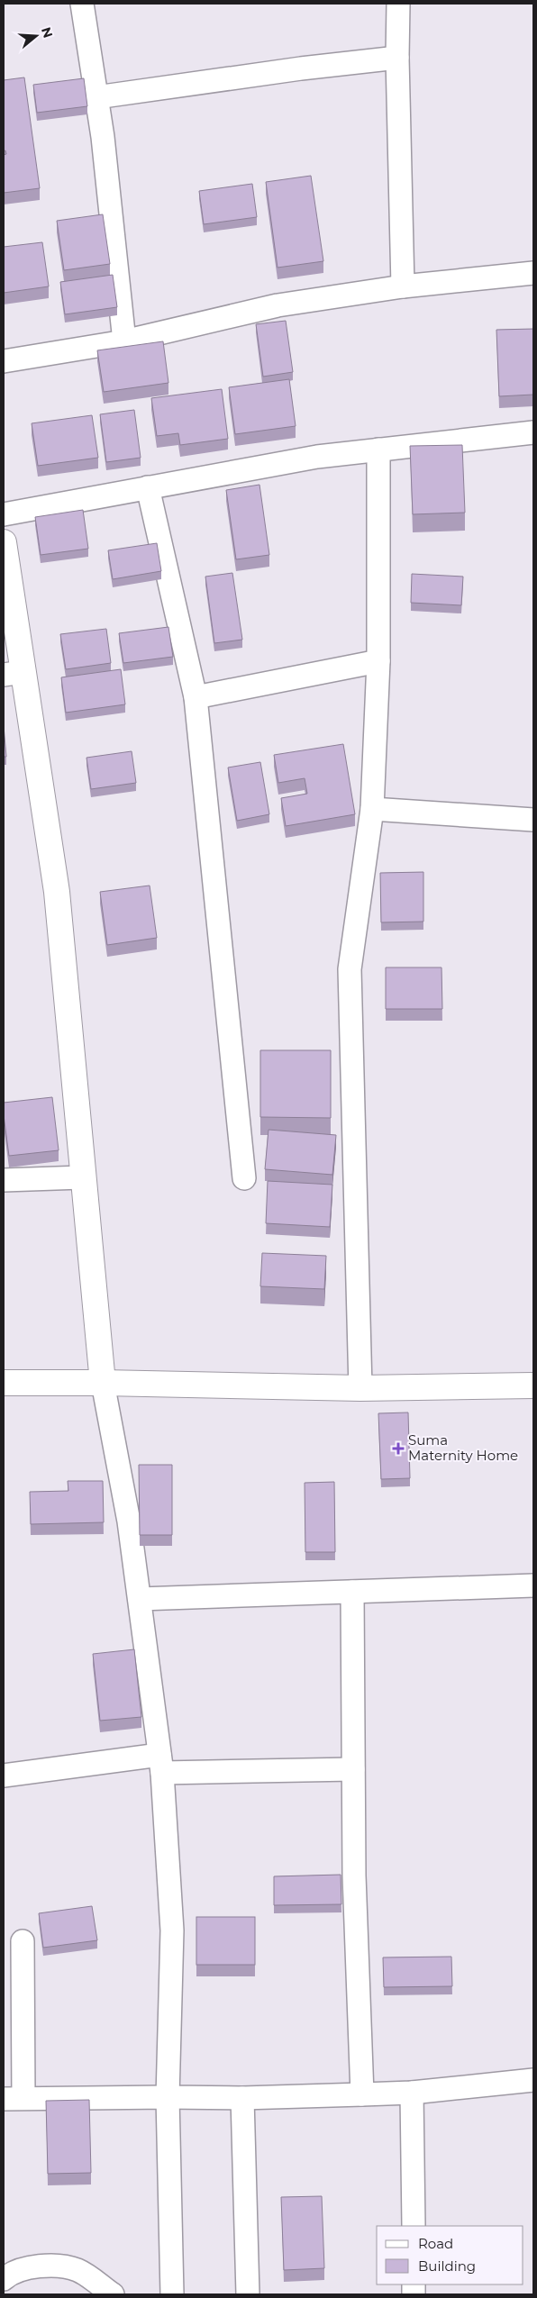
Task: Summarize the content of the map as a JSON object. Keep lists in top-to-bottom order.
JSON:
{
  "places": {
    "health": ["Suma Maternity Home"]
  },
  "legend": ["Road", "Building"],
  "north": "right"
}
